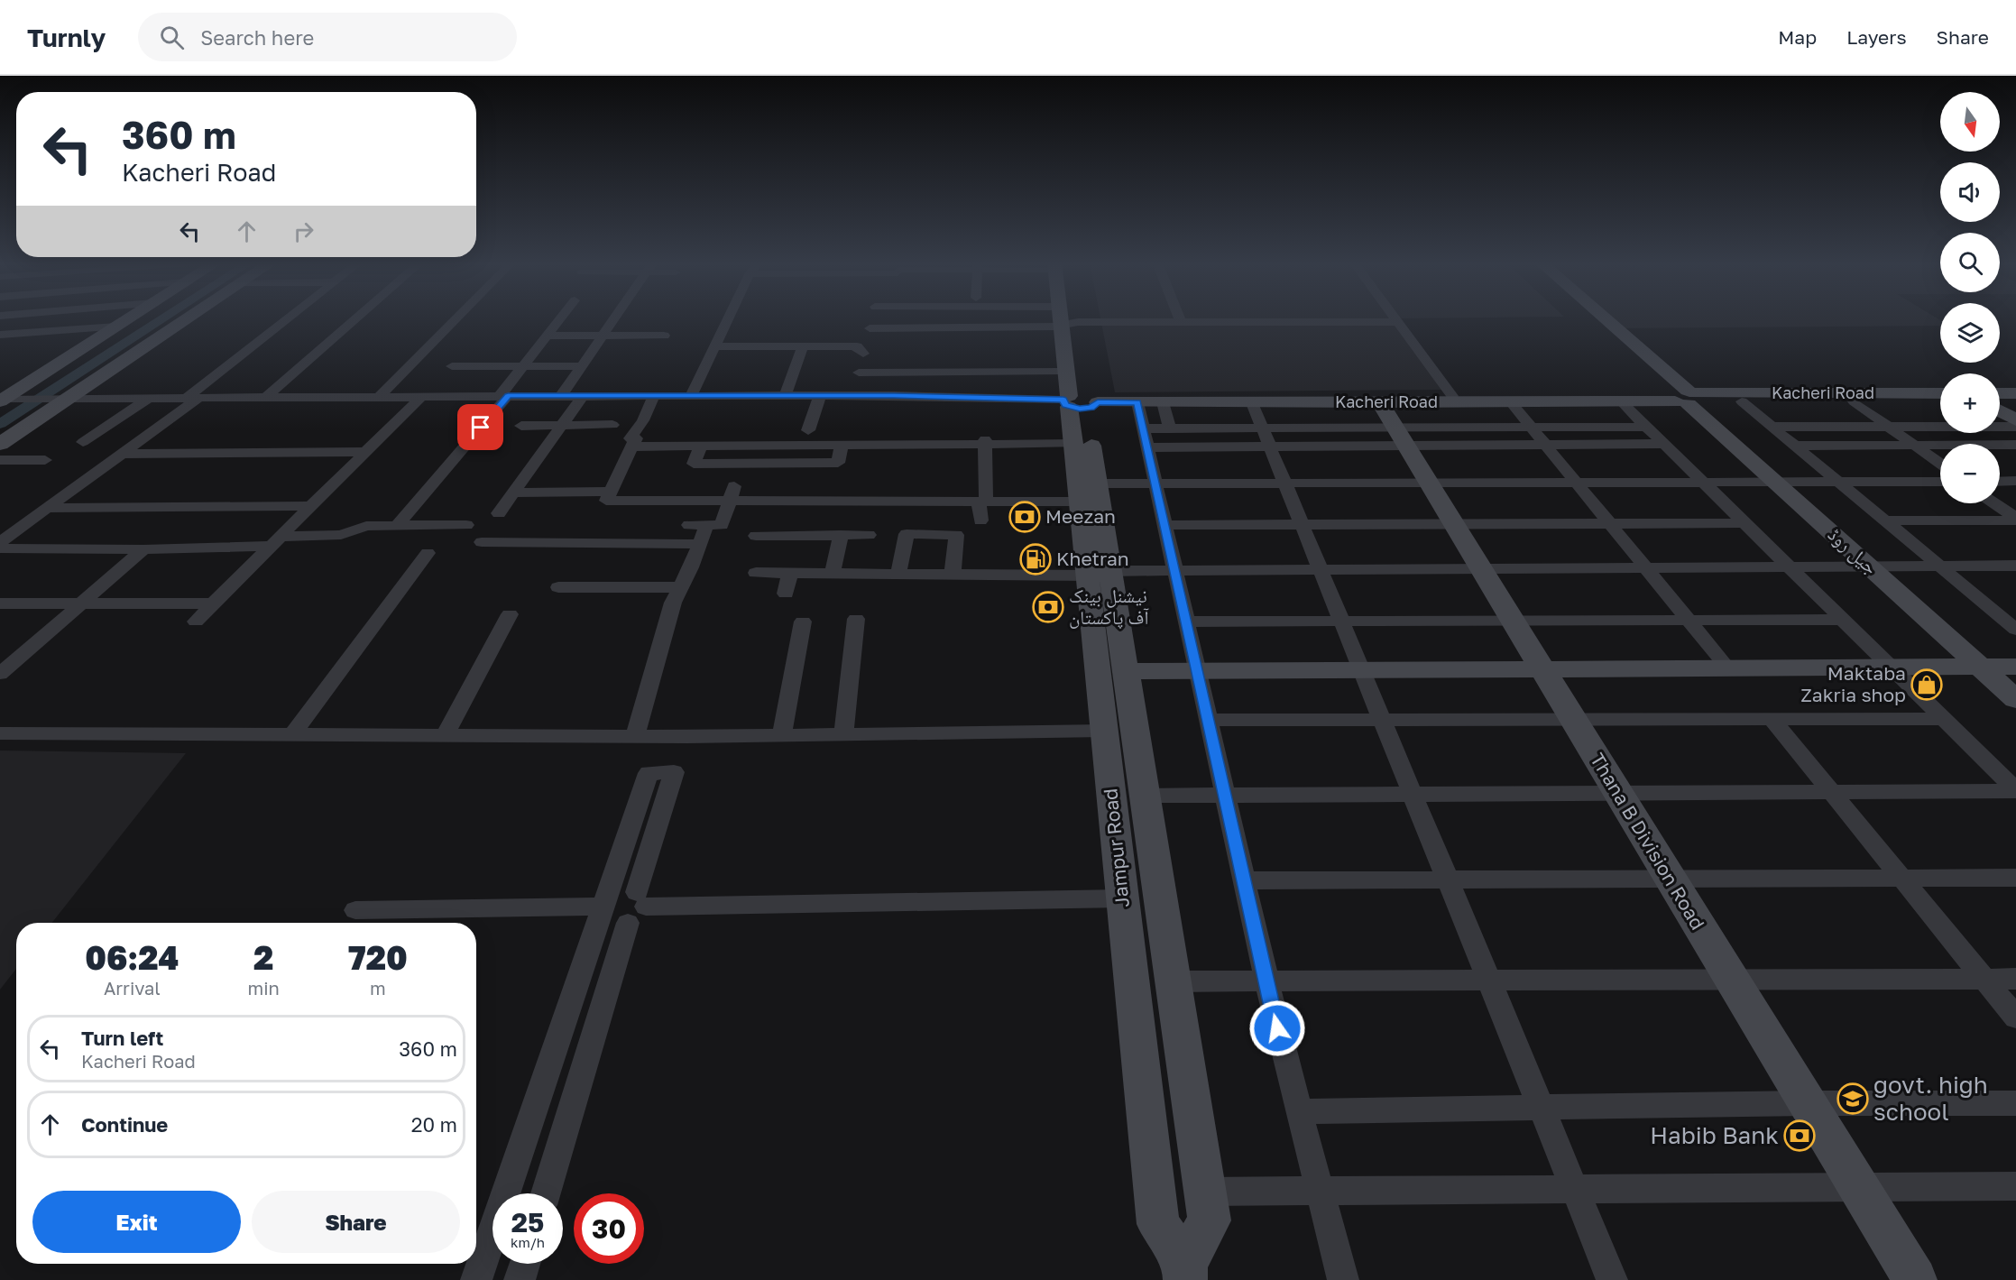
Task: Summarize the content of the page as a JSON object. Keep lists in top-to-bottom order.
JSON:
{
  "streets": {
    "main road": [
      "Kacheri Road",
      "جیل روڈ",
      "Thana B Division Road",
      "Jampur Road"
    ]
  },
  "crossings": [
    ["Kacheri Road", "جیل روڈ"],
    ["Kacheri Road", "Thana B Division Road"],
    ["Kacheri Road", "Jampur Road"]
  ],
  "places": {
    "bank": ["Meezan", "نیشنل بینک آف پاکستان", "Habib Bank"],
    "fuel station": ["Khetran"],
    "shop": ["Maktaba Zakria shop"],
    "school or university": ["govt. high school"]
  },
  "north": "bottom",
  "page": {
    "header": "Turnly",
    "search": "Search here",
    "nav": ["Map", "Layers", "Share"],
    "map_buttons": ["+", "−"],
    "turn": ["360 m", "Kacheri Road"],
    "eta": [
      "06:24",
      "Arrival",
      "2",
      "min",
      "720",
      "m"
    ],
    "list": [
      {
        "name": "Turn left",
        "note": "Kacheri Road",
        "value": "360 m"
      },
      {
        "name": "Continue",
        "value": "20 m"
      }
    ],
    "buttons": ["Exit", "Share"],
    "speed": "25 km/h",
    "limit": "30"
  }
}
